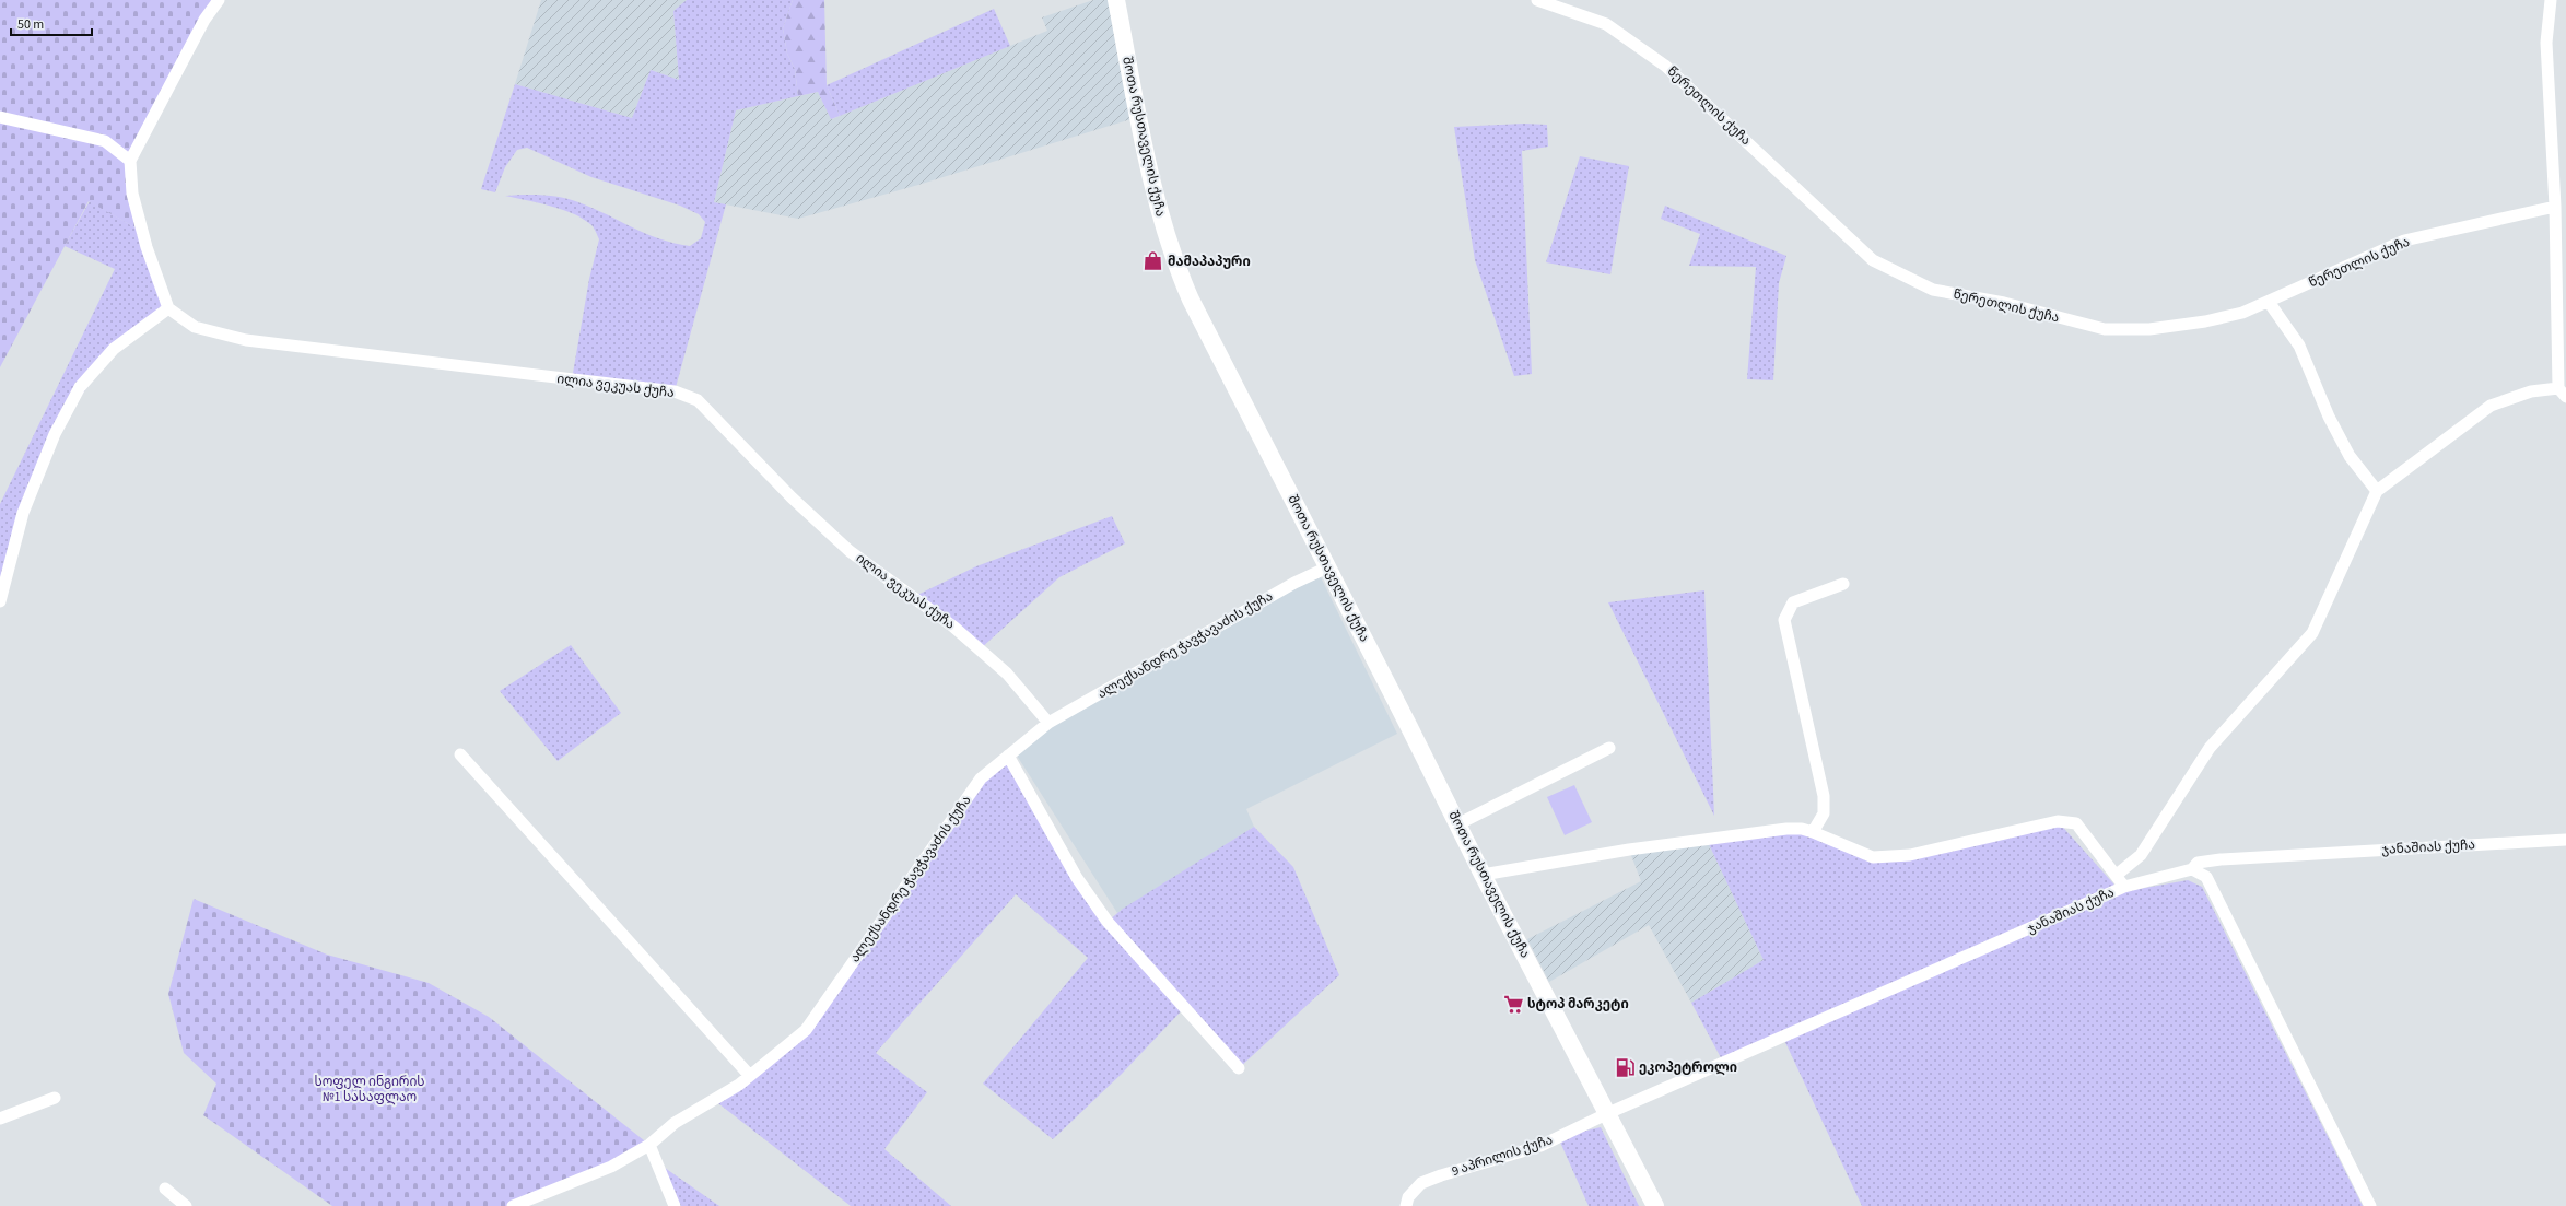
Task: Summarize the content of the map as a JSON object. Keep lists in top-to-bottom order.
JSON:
{
  "streets": {
    "main road": ["შოთა რუსთაველის ქუჩა"],
    "street": [
      "წერეთლის ქუჩა",
      "ილია ვეკუას ქუჩა",
      "ალექსანდრე ჭავჭავაძის ქუჩა",
      "ჯანაშიას ქუჩა",
      "9 აპრილის ქუჩა"
    ]
  },
  "crossings": [
    ["შოთა რუსთაველის ქუჩა", "ალექსანდრე ჭავჭავაძის ქუჩა"],
    ["შოთა რუსთაველის ქუჩა", "ჯანაშიას ქუჩა"],
    ["შოთა რუსთაველის ქუჩა", "9 აპრილის ქუჩა"],
    ["ილია ვეკუას ქუჩა", "ალექსანდრე ჭავჭავაძის ქუჩა"],
    ["ჯანაშიას ქუჩა", "9 აპრილის ქუჩა"]
  ],
  "parks": ["სოფელ ინგირის №1 სასაფლაო"],
  "places": {
    "shop": ["მამაპაპური"],
    "supermarket": ["სტოპ მარკეტი"],
    "fuel station": ["ეკოპეტროლი"]
  },
  "scale_bar": "50 m"
}
